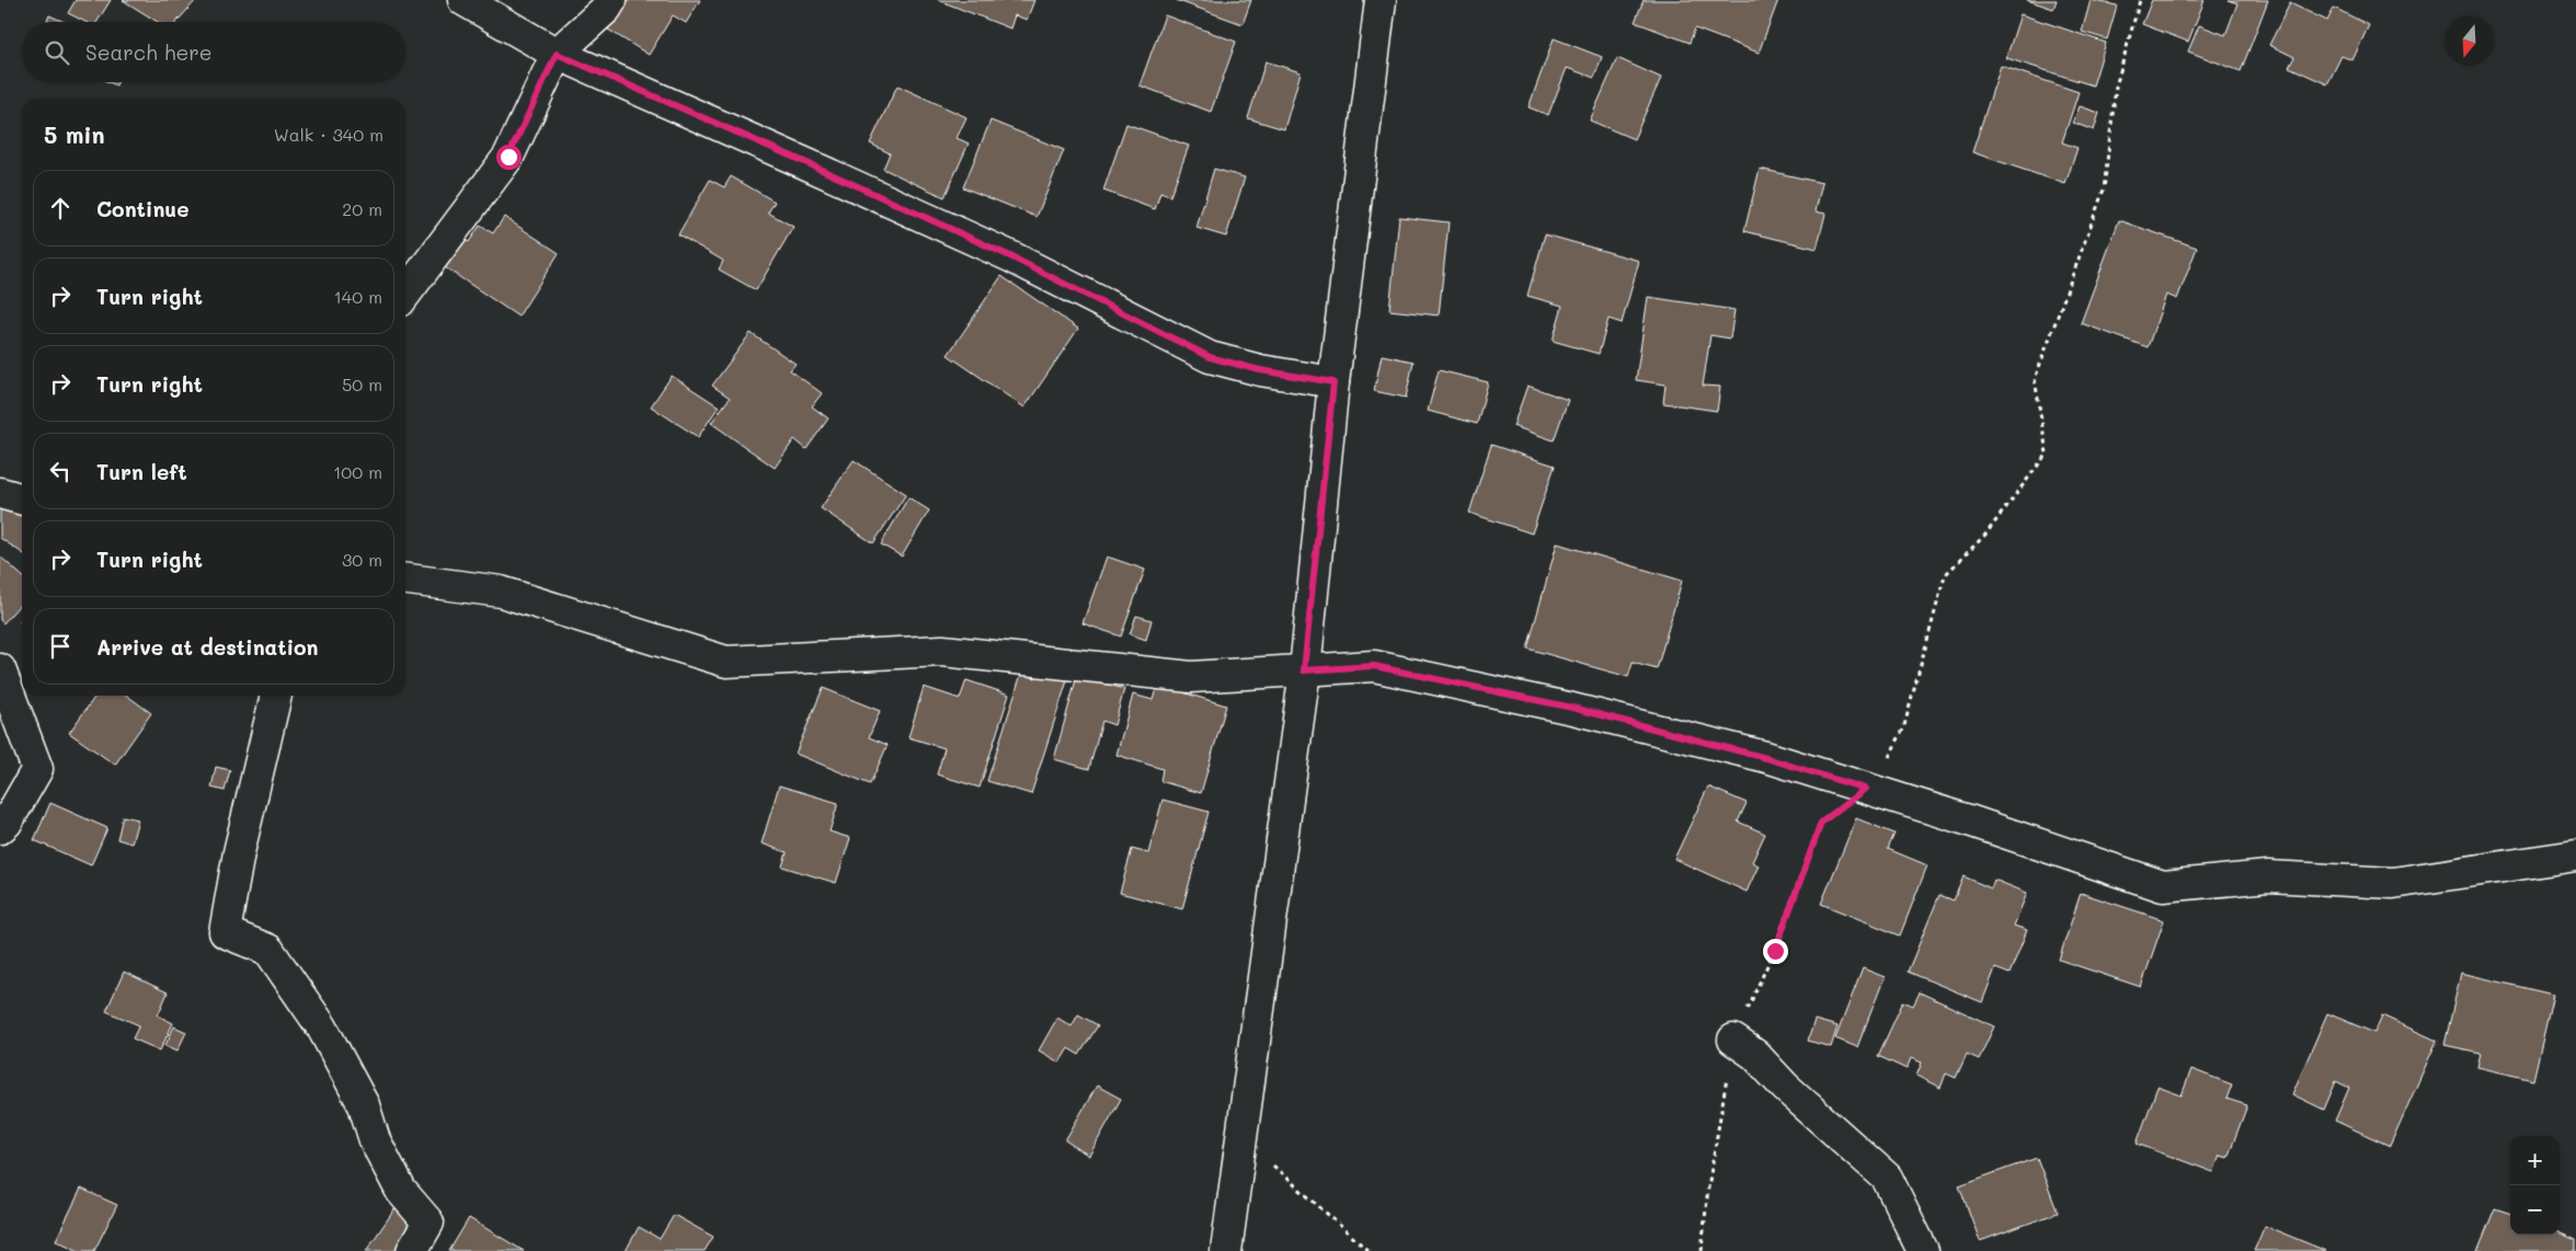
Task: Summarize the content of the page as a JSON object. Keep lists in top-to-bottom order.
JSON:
{
  "north": "bottom",
  "page": {
    "search": "Search here",
    "heading": ["5 min", "Walk · 340 m"],
    "list": [
      ["Continue", "20 m"],
      ["Turn right", "140 m"],
      ["Turn right", "50 m"],
      ["Turn left", "100 m"],
      ["Turn right", "30 m"],
      "Arrive at destination"
    ],
    "map_buttons": ["+", "−"]
  }
}
